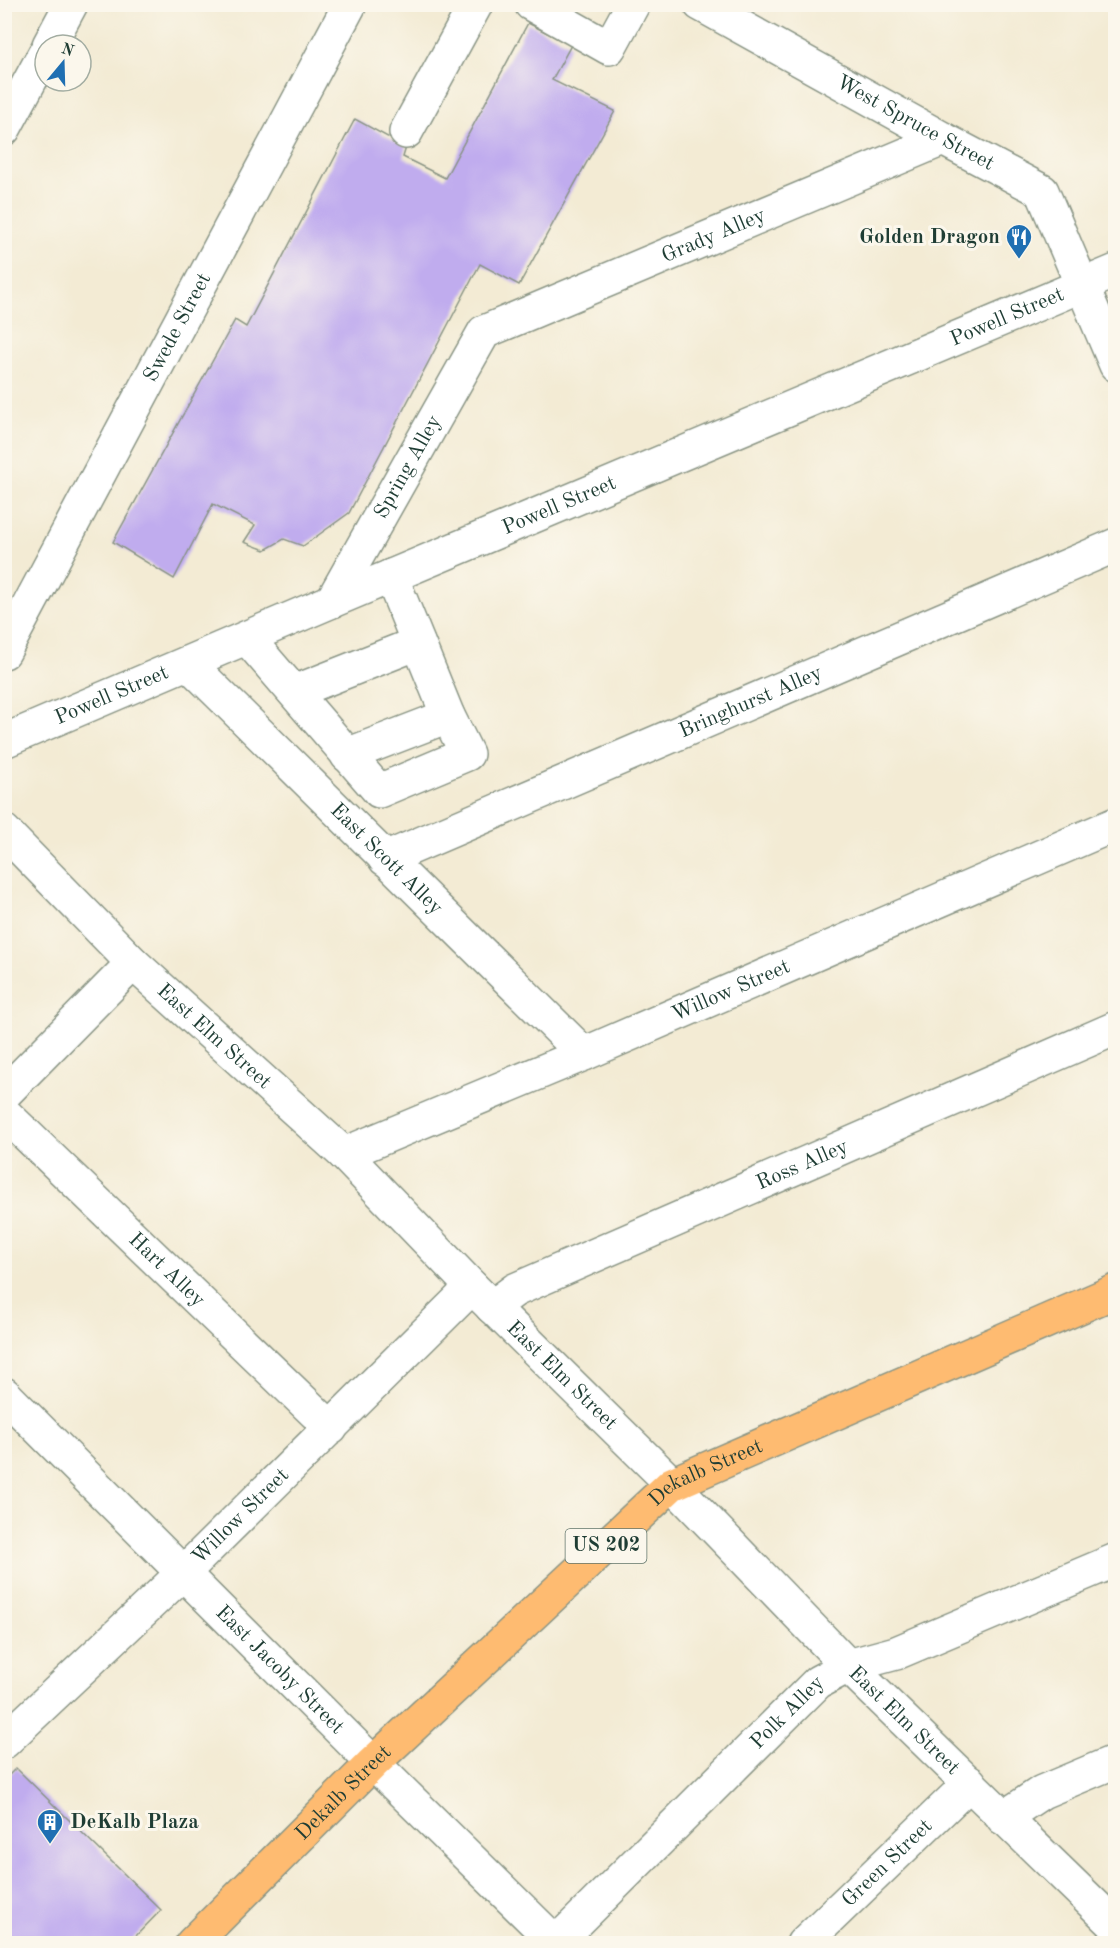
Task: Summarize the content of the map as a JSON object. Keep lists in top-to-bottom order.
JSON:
{
  "streets": {
    "highway": ["Dekalb Street", "US 202"],
    "street": [
      "West Spruce Street",
      "Grady Alley",
      "Powell Street",
      "Swede Street",
      "Spring Alley",
      "Bringhurst Alley",
      "East Scott Alley",
      "Willow Street",
      "East Elm Street",
      "Ross Alley",
      "Hart Alley",
      "East Jacoby Street",
      "Polk Alley",
      "Green Street"
    ]
  },
  "crossings": [
    ["West Spruce Street", "Grady Alley"],
    ["West Spruce Street", "Powell Street"],
    ["Grady Alley", "Spring Alley"],
    ["Powell Street", "Spring Alley"],
    ["Powell Street", "East Scott Alley"],
    ["Bringhurst Alley", "East Scott Alley"],
    ["East Scott Alley", "Willow Street"],
    ["Willow Street", "East Elm Street"],
    ["Willow Street", "Ross Alley"],
    ["Willow Street", "Hart Alley"],
    ["Willow Street", "East Jacoby Street"],
    ["East Elm Street", "Ross Alley"],
    ["East Elm Street", "Dekalb Street"],
    ["East Elm Street", "Polk Alley"],
    ["East Elm Street", "Green Street"],
    ["Dekalb Street", "East Jacoby Street"],
    ["East Jacoby Street", "Polk Alley"]
  ],
  "places": {
    "restaurant": ["Golden Dragon"],
    "building": ["DeKalb Plaza"]
  },
  "north": "top"
}
